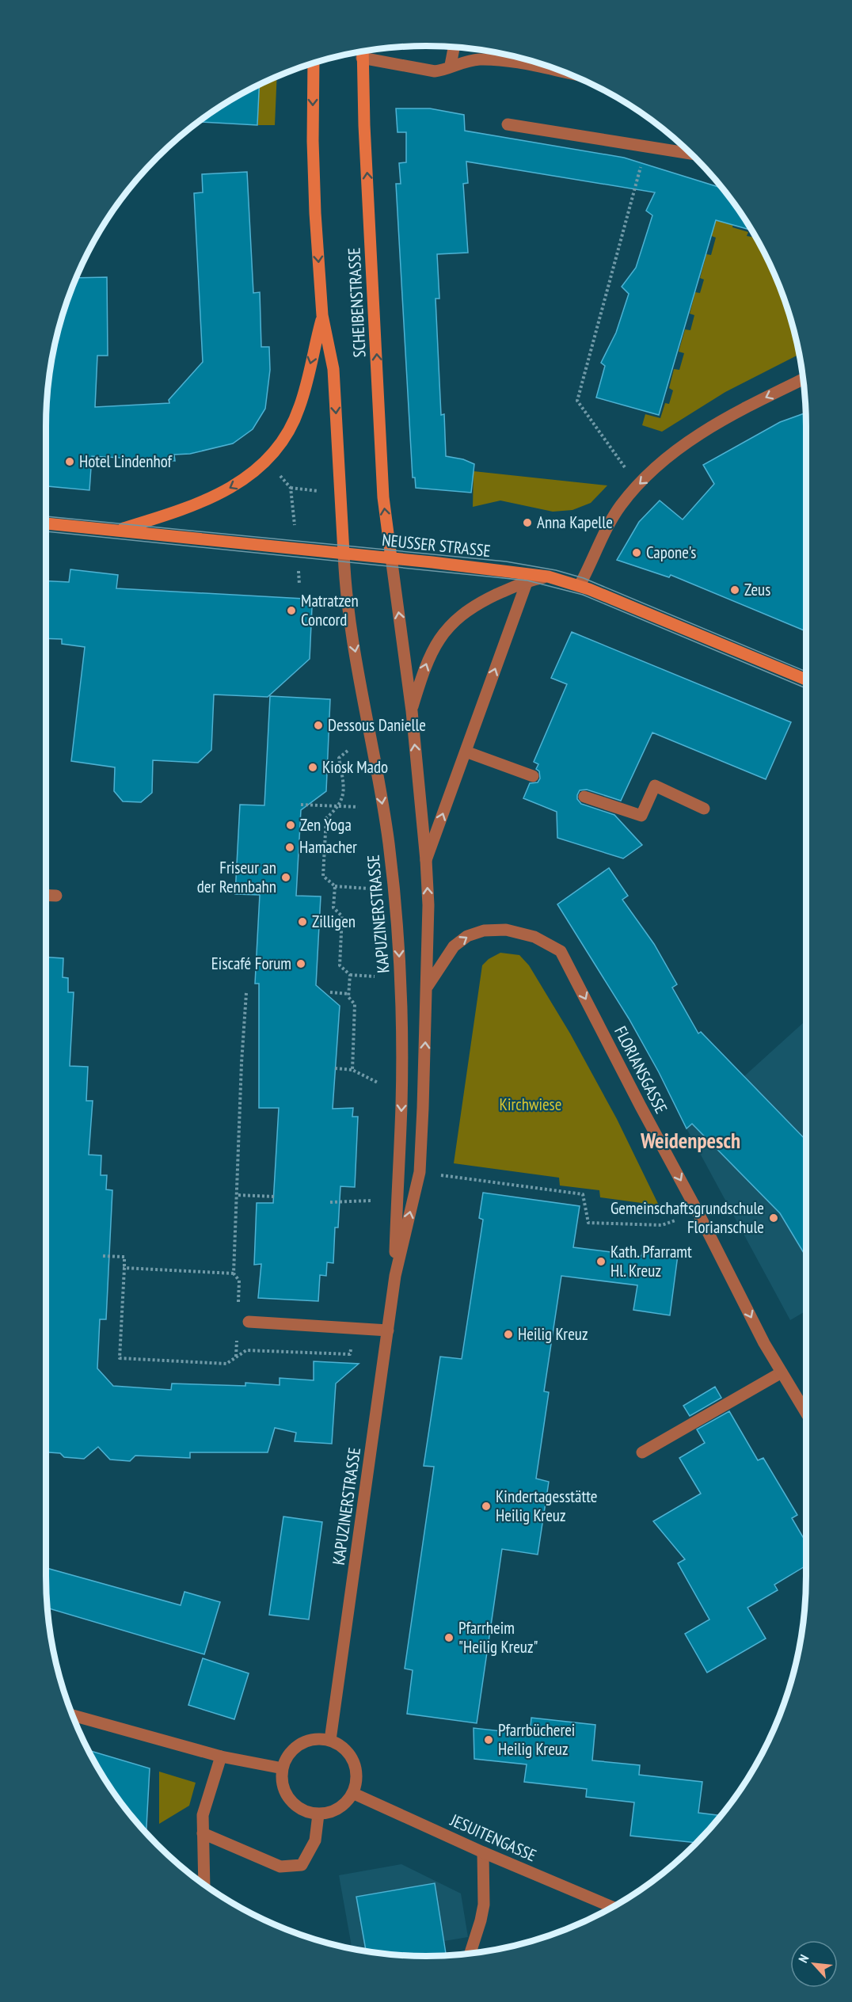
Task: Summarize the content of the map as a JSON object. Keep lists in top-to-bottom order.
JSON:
{
  "streets": {
    "street": [
      "SCHEIBENSTRASSE",
      "NEUSSER STRASSE",
      "KAPUZINERSTRASSE",
      "FLORIANSGASSE",
      "JESUITENGASSE"
    ]
  },
  "crossings": [
    ["SCHEIBENSTRASSE", "NEUSSER STRASSE"],
    ["SCHEIBENSTRASSE", "KAPUZINERSTRASSE"],
    ["NEUSSER STRASSE", "KAPUZINERSTRASSE"],
    ["KAPUZINERSTRASSE", "FLORIANSGASSE"],
    ["KAPUZINERSTRASSE", "JESUITENGASSE"]
  ],
  "one_way": ["FLORIANSGASSE"],
  "districts": ["Weidenpesch"],
  "parks": ["Kirchwiese"],
  "places": [
    "Hotel Lindenhof",
    "Anna Kapelle",
    "Capone's",
    "Zeus",
    "Matratzen Concord",
    "Dessous Danielle",
    "Kiosk Mado",
    "Zen Yoga",
    "Hamacher",
    "Friseur an der Rennbahn",
    "Zilligen",
    "Eiscafé Forum",
    "Gemeinschaftsgrundschule Florianschule",
    "Kath. Pfarramt Hl. Kreuz",
    "Heilig Kreuz",
    "Kindertagesstätte Heilig Kreuz",
    "Pfarrheim \"Heilig Kreuz\"",
    "Pfarrbücherei Heilig Kreuz"
  ],
  "north": "top left"
}
